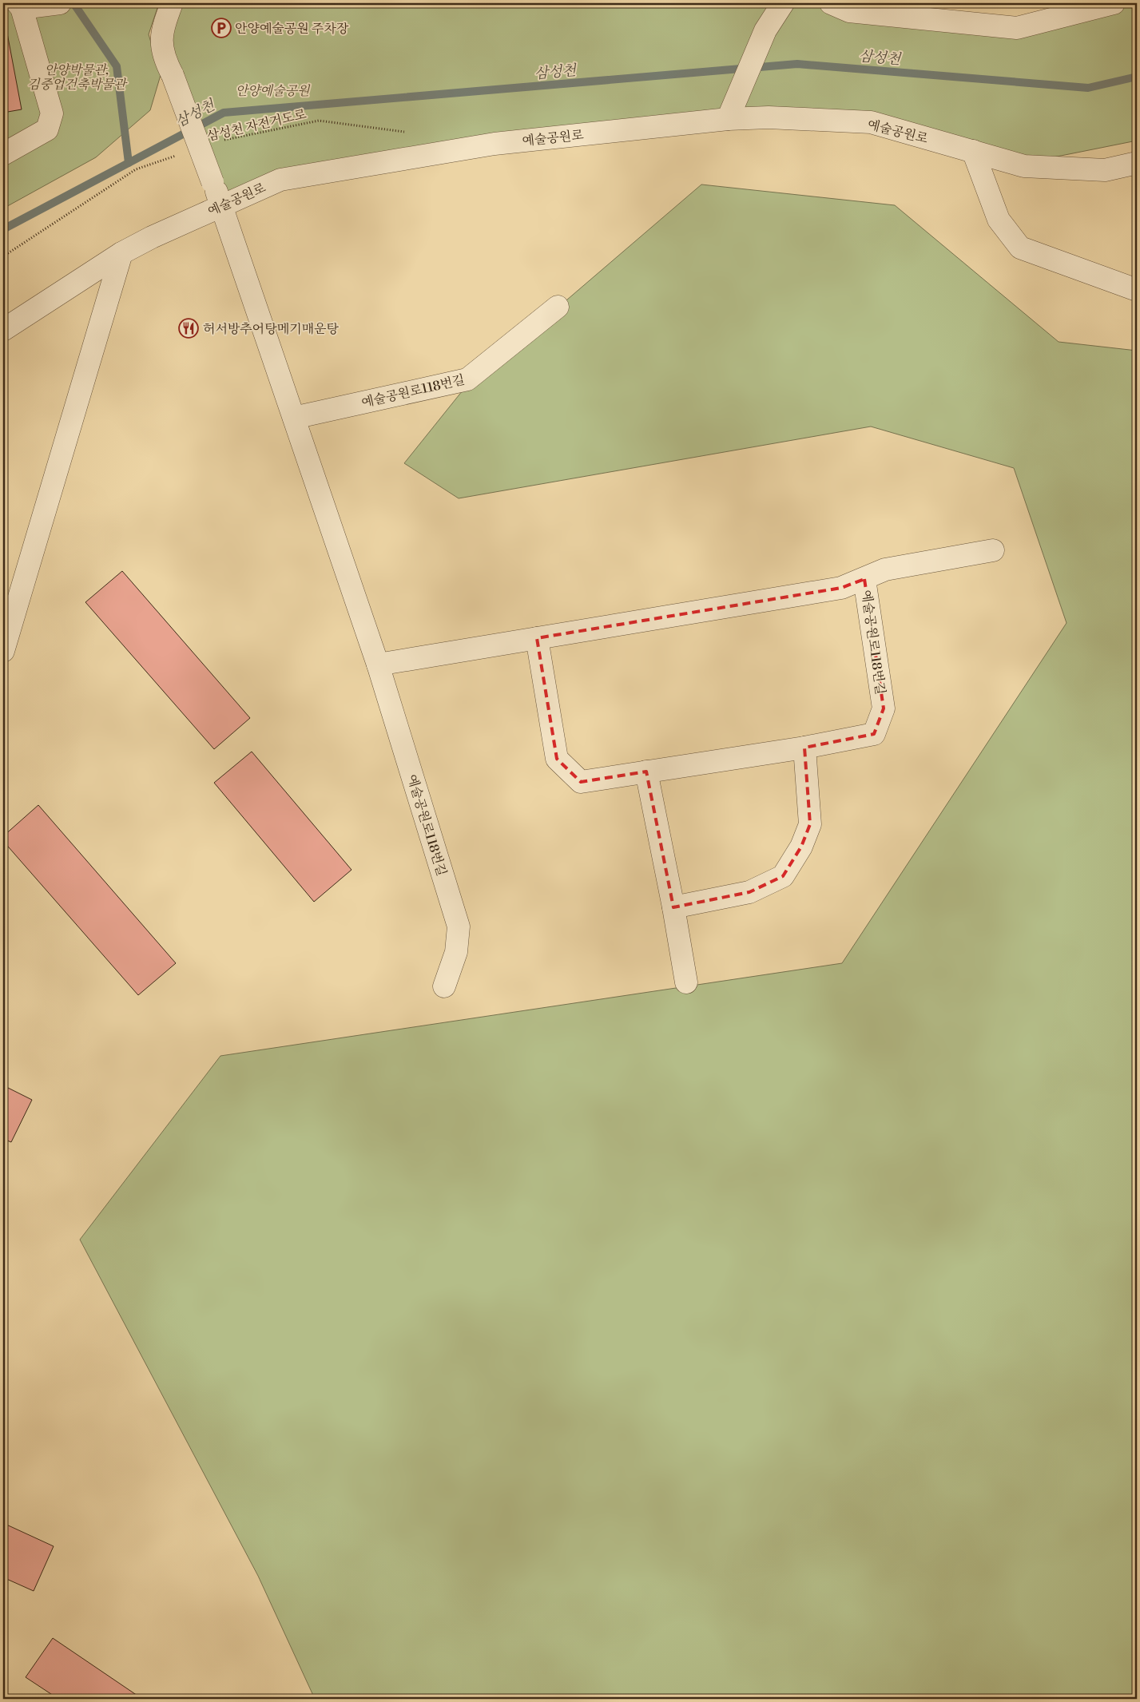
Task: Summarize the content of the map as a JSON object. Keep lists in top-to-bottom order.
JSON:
{
  "streets": {
    "street": ["예술공원로", "예술공원로118번길"],
    "path": ["삼성천 자전거도로"]
  },
  "crossings": [
    ["예술공원로", "예술공원로118번길"]
  ],
  "water": ["삼성천"],
  "parks": ["안양박물관, 김중업건축박물관", "안양예술공원"],
  "places": {
    "parking": ["안양예술공원 주차장"],
    "restaurant": ["허서방추어탕메기매운탕"]
  }
}
